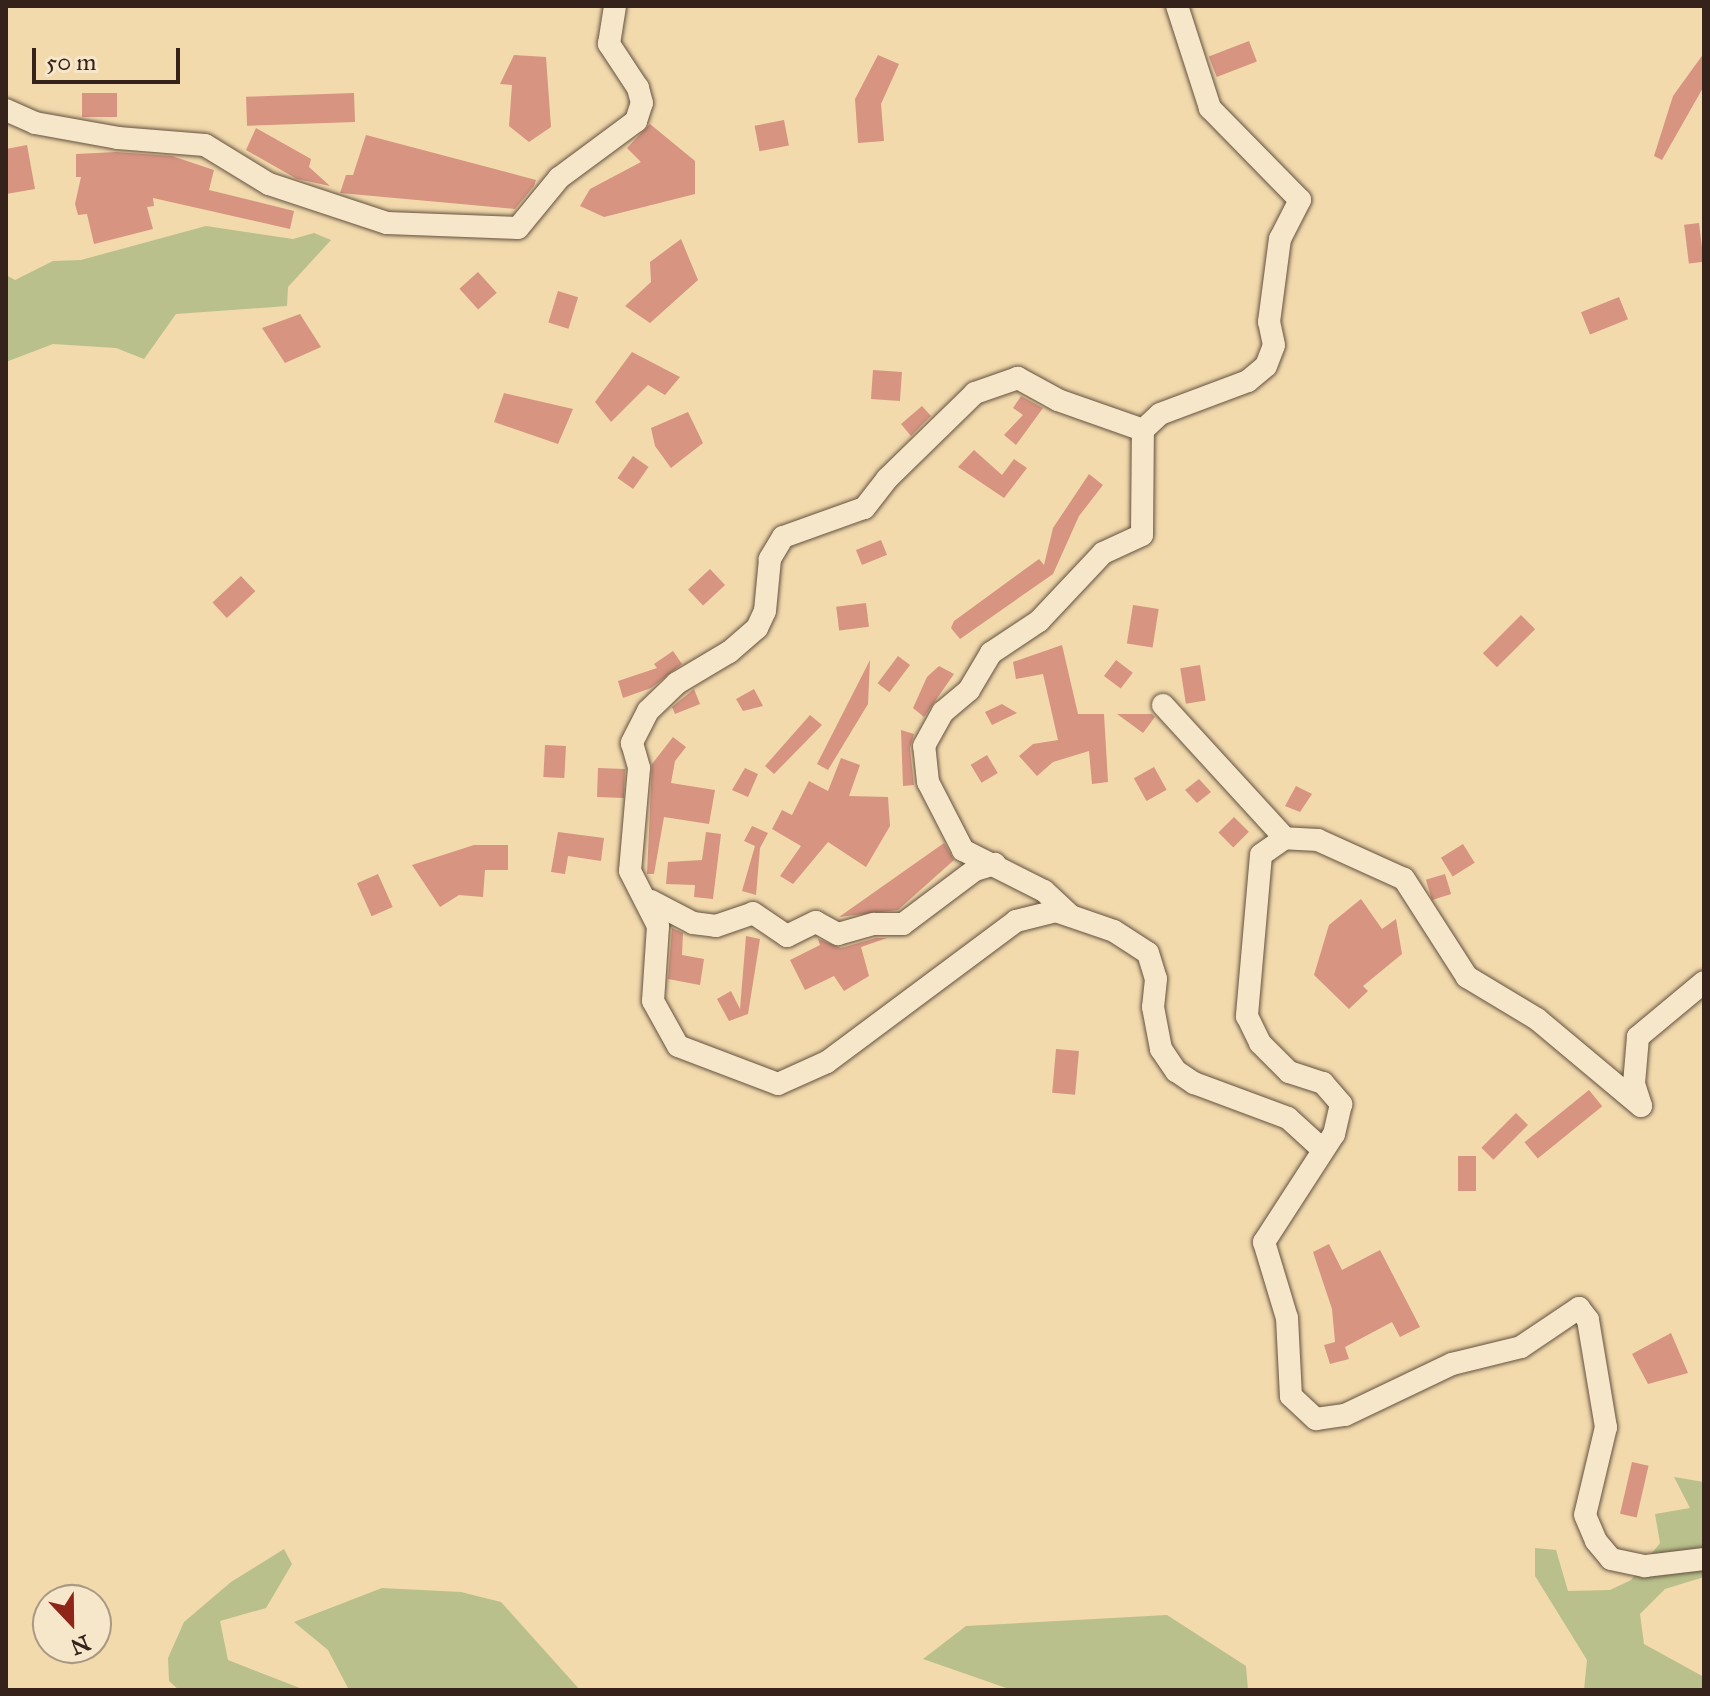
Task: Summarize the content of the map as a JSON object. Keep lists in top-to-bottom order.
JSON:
{
  "scale_bar": "50 m",
  "north": "bottom"
}
